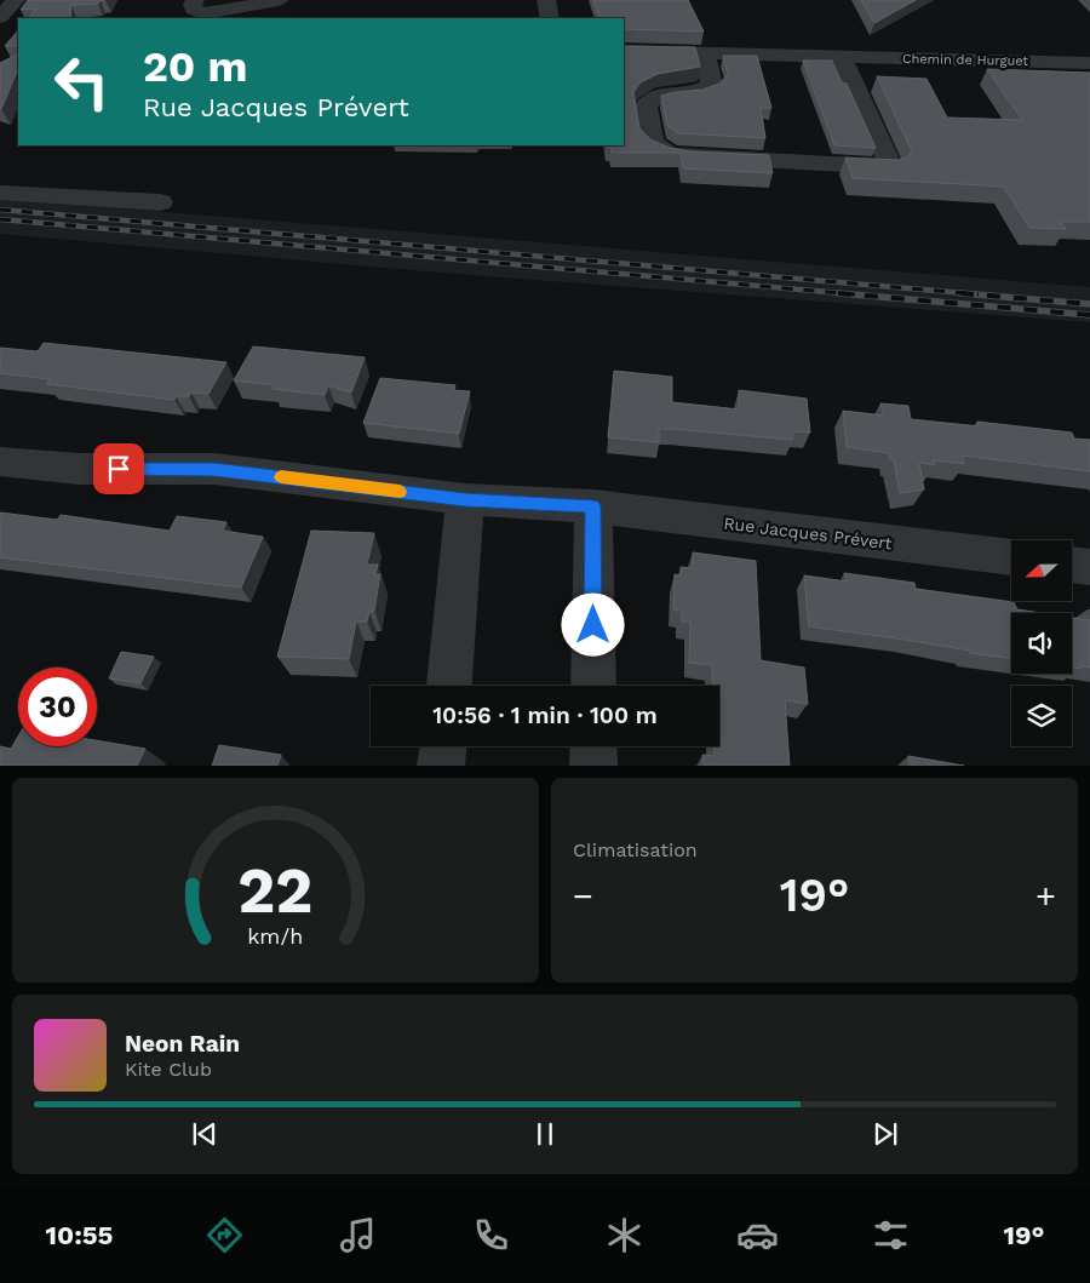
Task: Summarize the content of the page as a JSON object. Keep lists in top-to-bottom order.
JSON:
{
  "streets": {
    "street": ["Chemin de Hurguet", "Rue Jacques Prévert"]
  },
  "north": "left",
  "page": {
    "turn": ["20 m", "Rue Jacques Prévert"],
    "limit": "30",
    "trip": "10:56 · 1 min · 100 m",
    "tile": "Climatisation",
    "heat": ["−", "19°", "+"],
    "song": ["Neon Rain", "Kite Club"],
    "tabs": ["10:55", "19°"],
    "gauge": ["22", "km/h"]
  }
}
